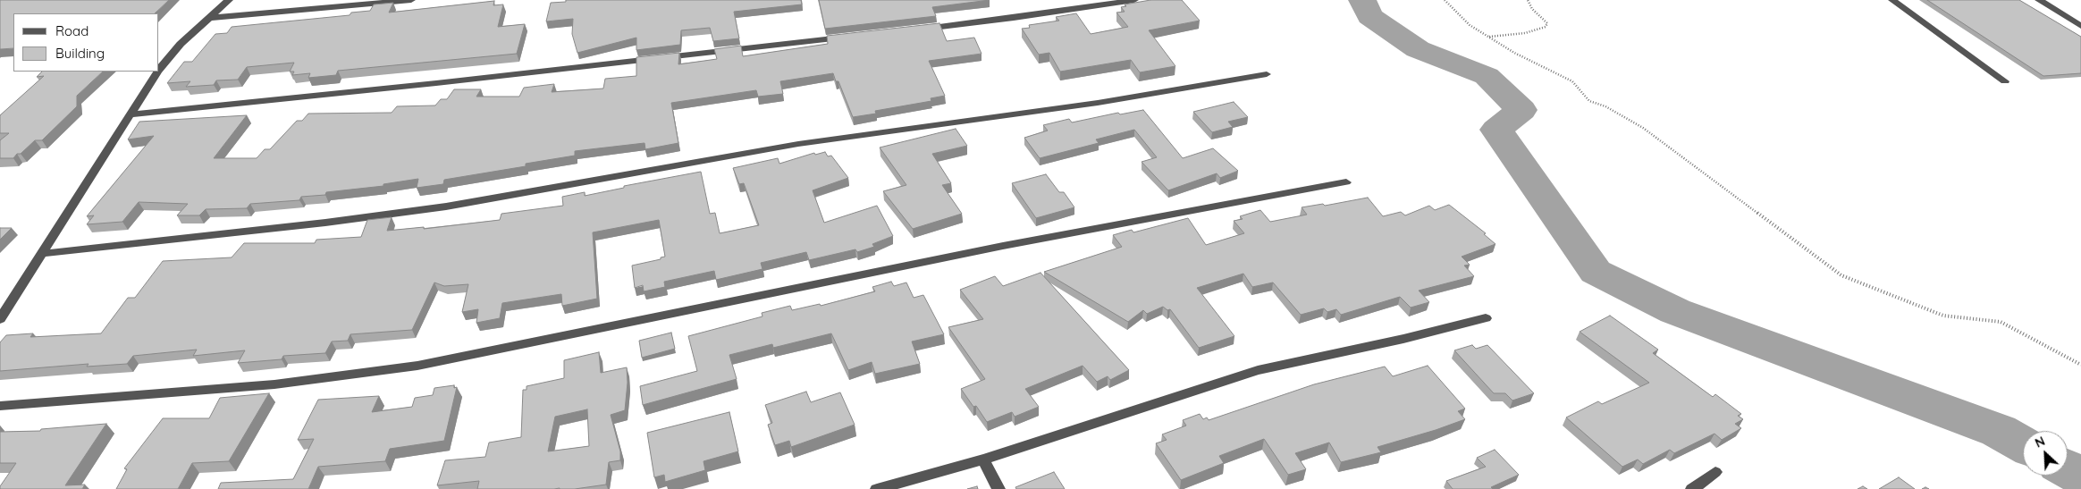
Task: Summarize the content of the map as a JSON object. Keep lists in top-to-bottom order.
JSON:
{
  "legend": ["Road", "Building"],
  "north": "top left"
}
